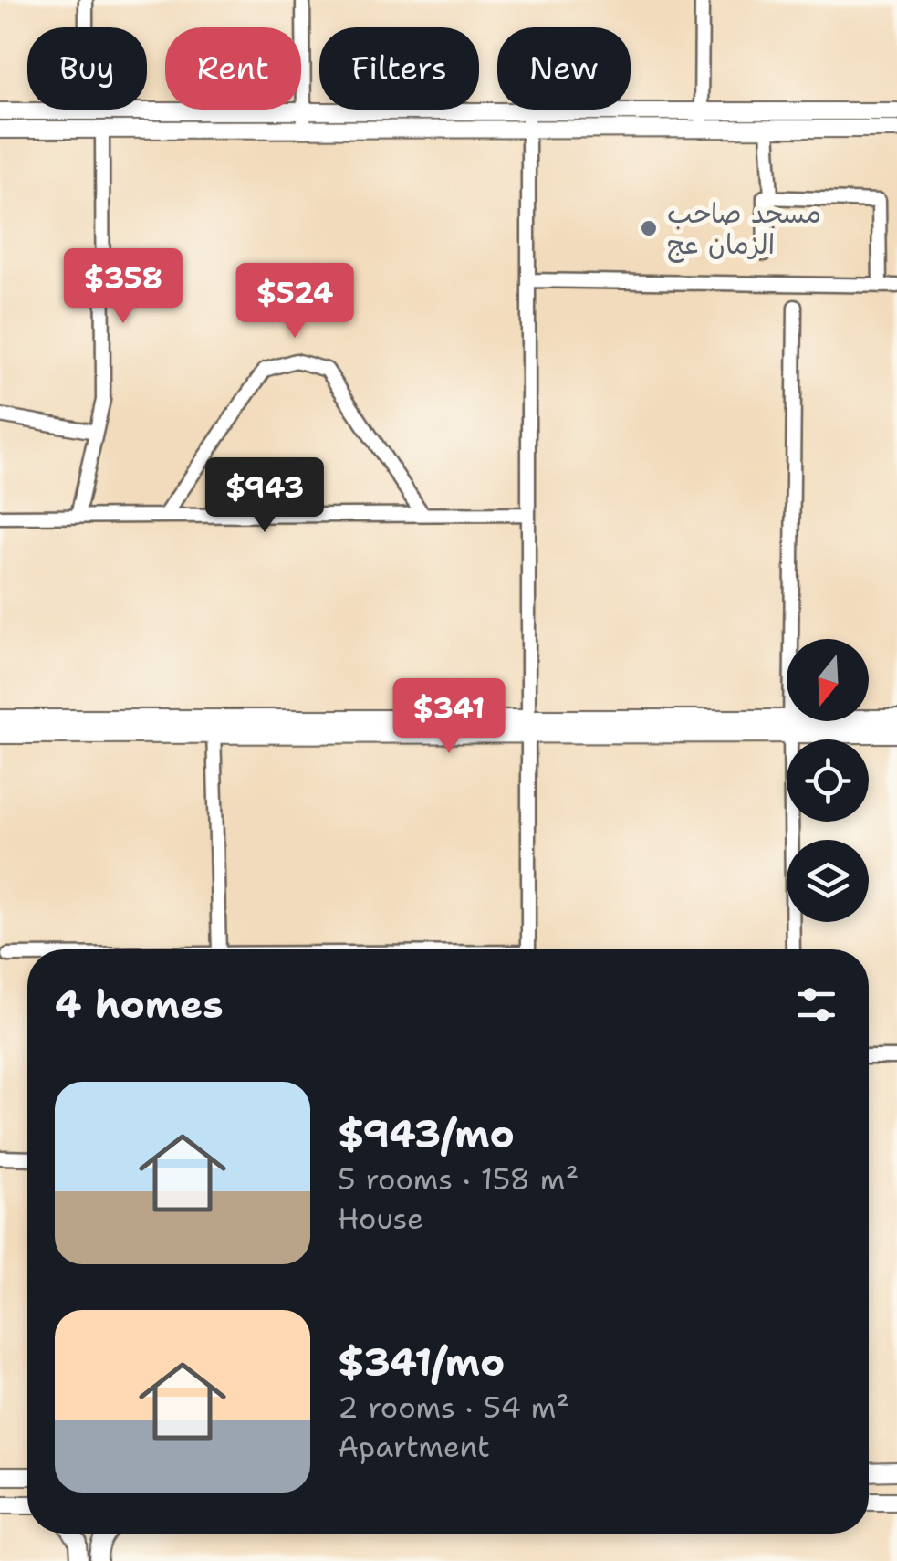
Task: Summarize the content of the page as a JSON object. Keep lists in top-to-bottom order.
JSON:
{
  "places": ["مسجد صاحب الزمان عج"],
  "north": "bottom",
  "page": {
    "chip": [
      "Buy",
      "Rent",
      "Filters",
      "New"
    ],
    "price": [
      "$358",
      "$524",
      "$943",
      "$341"
    ],
    "heading": "4 homes",
    "list": [
      {
        "name": "$943/mo",
        "note": "5 rooms · 158 m² · House"
      },
      {
        "name": "$341/mo",
        "note": "2 rooms · 54 m² · Apartment"
      }
    ]
  }
}
